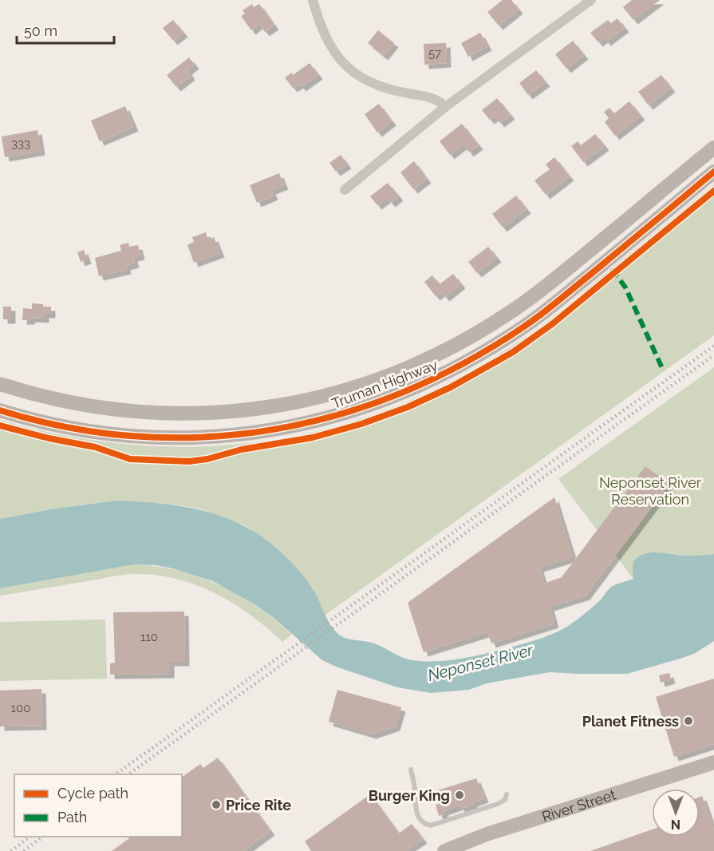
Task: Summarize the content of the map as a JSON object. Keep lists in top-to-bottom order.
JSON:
{
  "streets": {
    "main road": ["Truman Highway", "River Street"]
  },
  "water": ["Neponset River"],
  "parks": ["Neponset River Reservation"],
  "places": ["Planet Fitness", "Burger King", "Price Rite"],
  "house_numbers": [
    "57",
    "333",
    "110",
    "100"
  ],
  "legend": ["Cycle path", "Path"],
  "scale_bar": "50 m",
  "north": "bottom"
}
